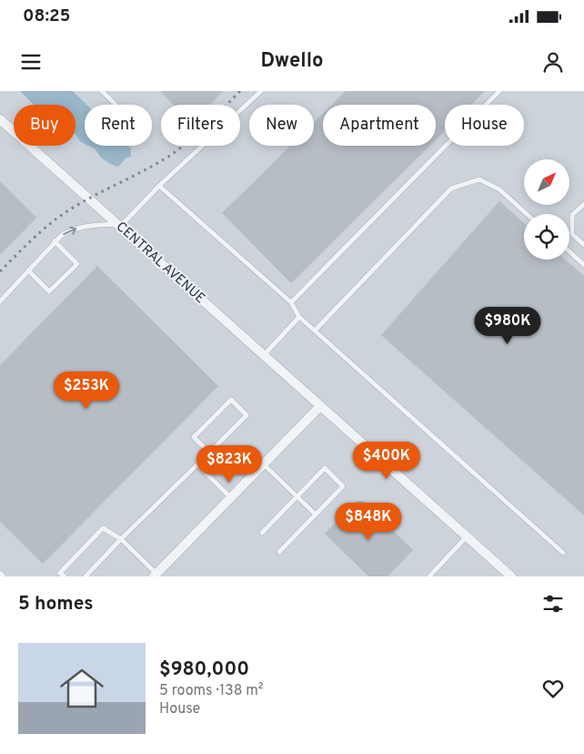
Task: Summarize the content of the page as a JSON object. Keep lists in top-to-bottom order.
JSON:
{
  "streets": {
    "street": ["CENTRAL AVENUE"]
  },
  "north": "top right",
  "page": {
    "status": "08:25",
    "header": "Dwello",
    "chip": [
      "Buy",
      "Rent",
      "Filters",
      "New",
      "Apartment",
      "House"
    ],
    "price": [
      "$980K",
      "$253K",
      "$400K",
      "$823K",
      "$848K"
    ],
    "heading": "5 homes",
    "list": [
      {
        "name": "$980,000",
        "note": "5 rooms · 138 m² · House"
      }
    ]
  }
}
